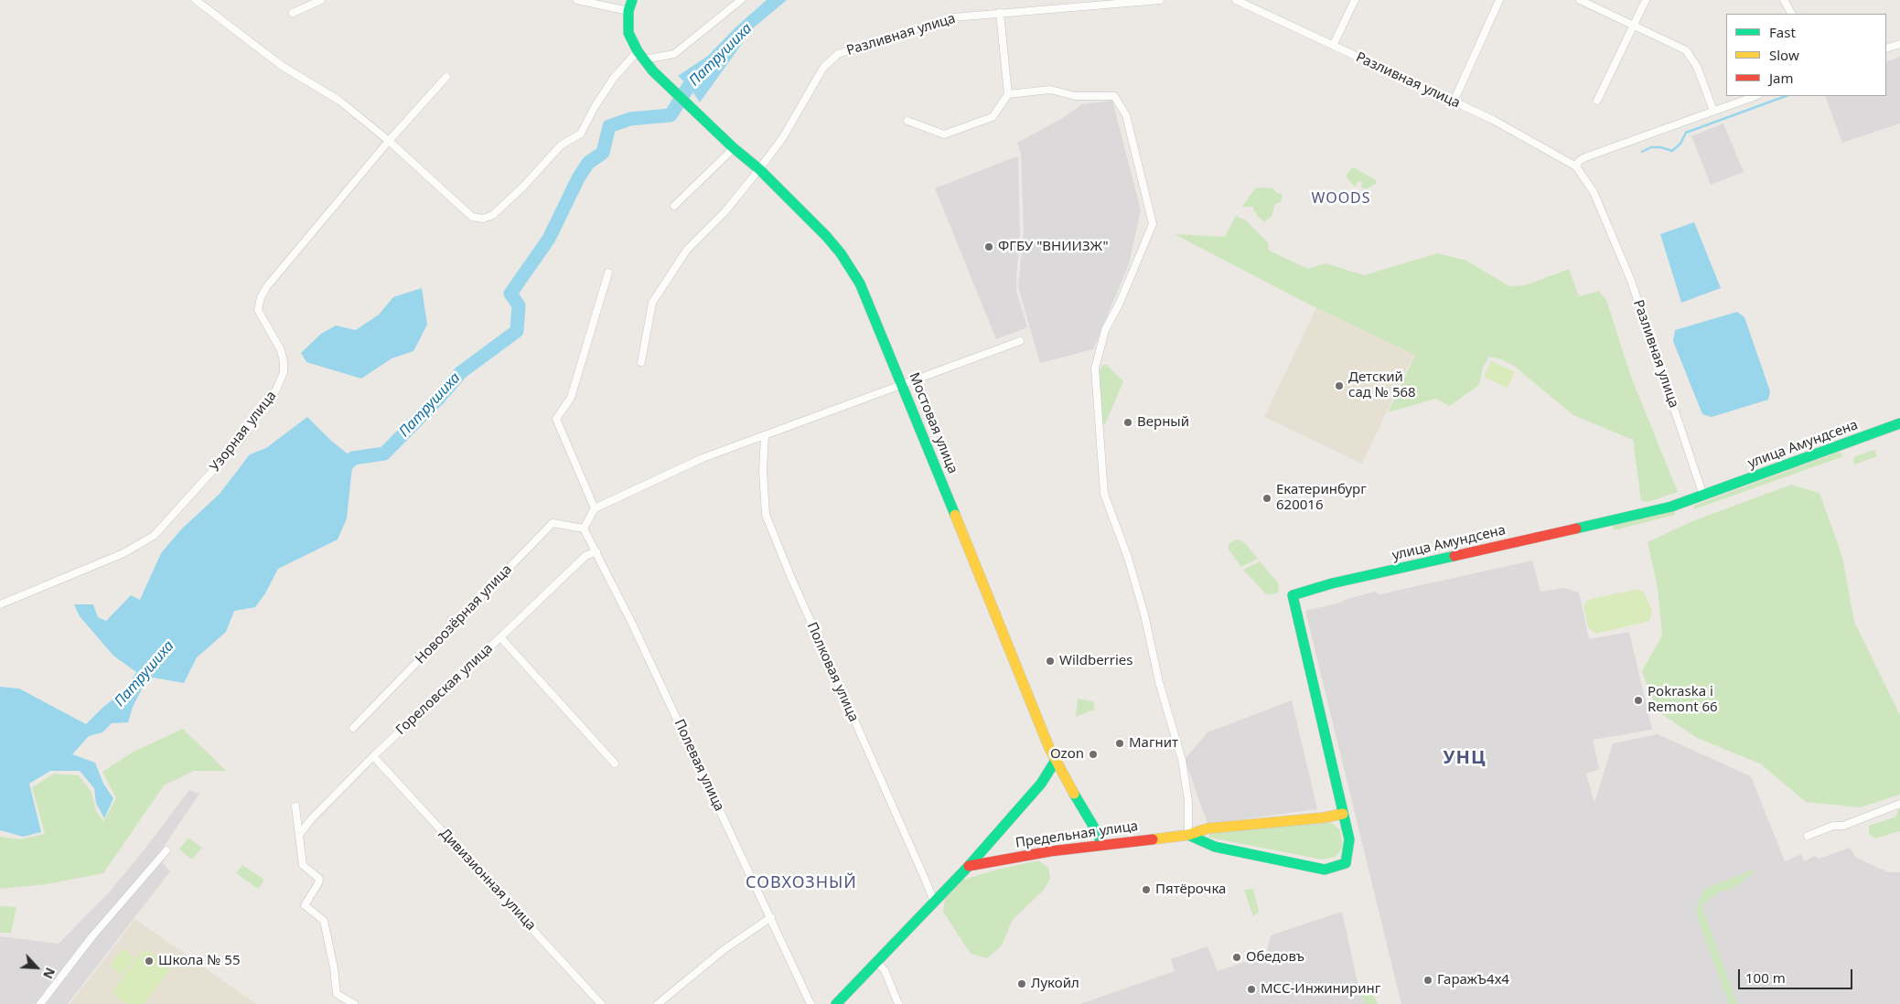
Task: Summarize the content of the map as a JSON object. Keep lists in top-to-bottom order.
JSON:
{
  "streets": {
    "street": [
      "Разливная улица",
      "Мостовая улица",
      "Узорная улица",
      "улица Амундсена",
      "Новоозёрная улица",
      "Полковая улица",
      "Гореловская улица",
      "Полевая улица",
      "Предельная улица",
      "Дивизионная улица"
    ]
  },
  "crossings": [
    ["Разливная улица", "Мостовая улица"],
    ["Разливная улица", "улица Амундсена"],
    ["Мостовая улица", "Предельная улица"],
    ["улица Амундсена", "Предельная улица"],
    ["Новоозёрная улица", "Полевая улица"],
    ["Полковая улица", "Предельная улица"],
    ["Гореловская улица", "Полевая улица"],
    ["Гореловская улица", "Дивизионная улица"]
  ],
  "districts": ["WOODS", "УНЦ", "СОВХОЗНЫЙ"],
  "water": ["Патрушиха"],
  "places": [
    "ФГБУ \"ВНИИЗЖ\"",
    "Детский сад № 568",
    "Верный",
    "Екатеринбург 620016",
    "Wildberries",
    "Pokraska i Remont 66",
    "Магнит",
    "Ozon",
    "Пятёрочка",
    "Обедовъ",
    "Школа № 55",
    "ГаражЪ4х4",
    "Лукойл",
    "МСС-Инжиниринг"
  ],
  "legend": ["Fast", "Slow", "Jam"],
  "scale_bar": "100 m",
  "north": "bottom right"
}
